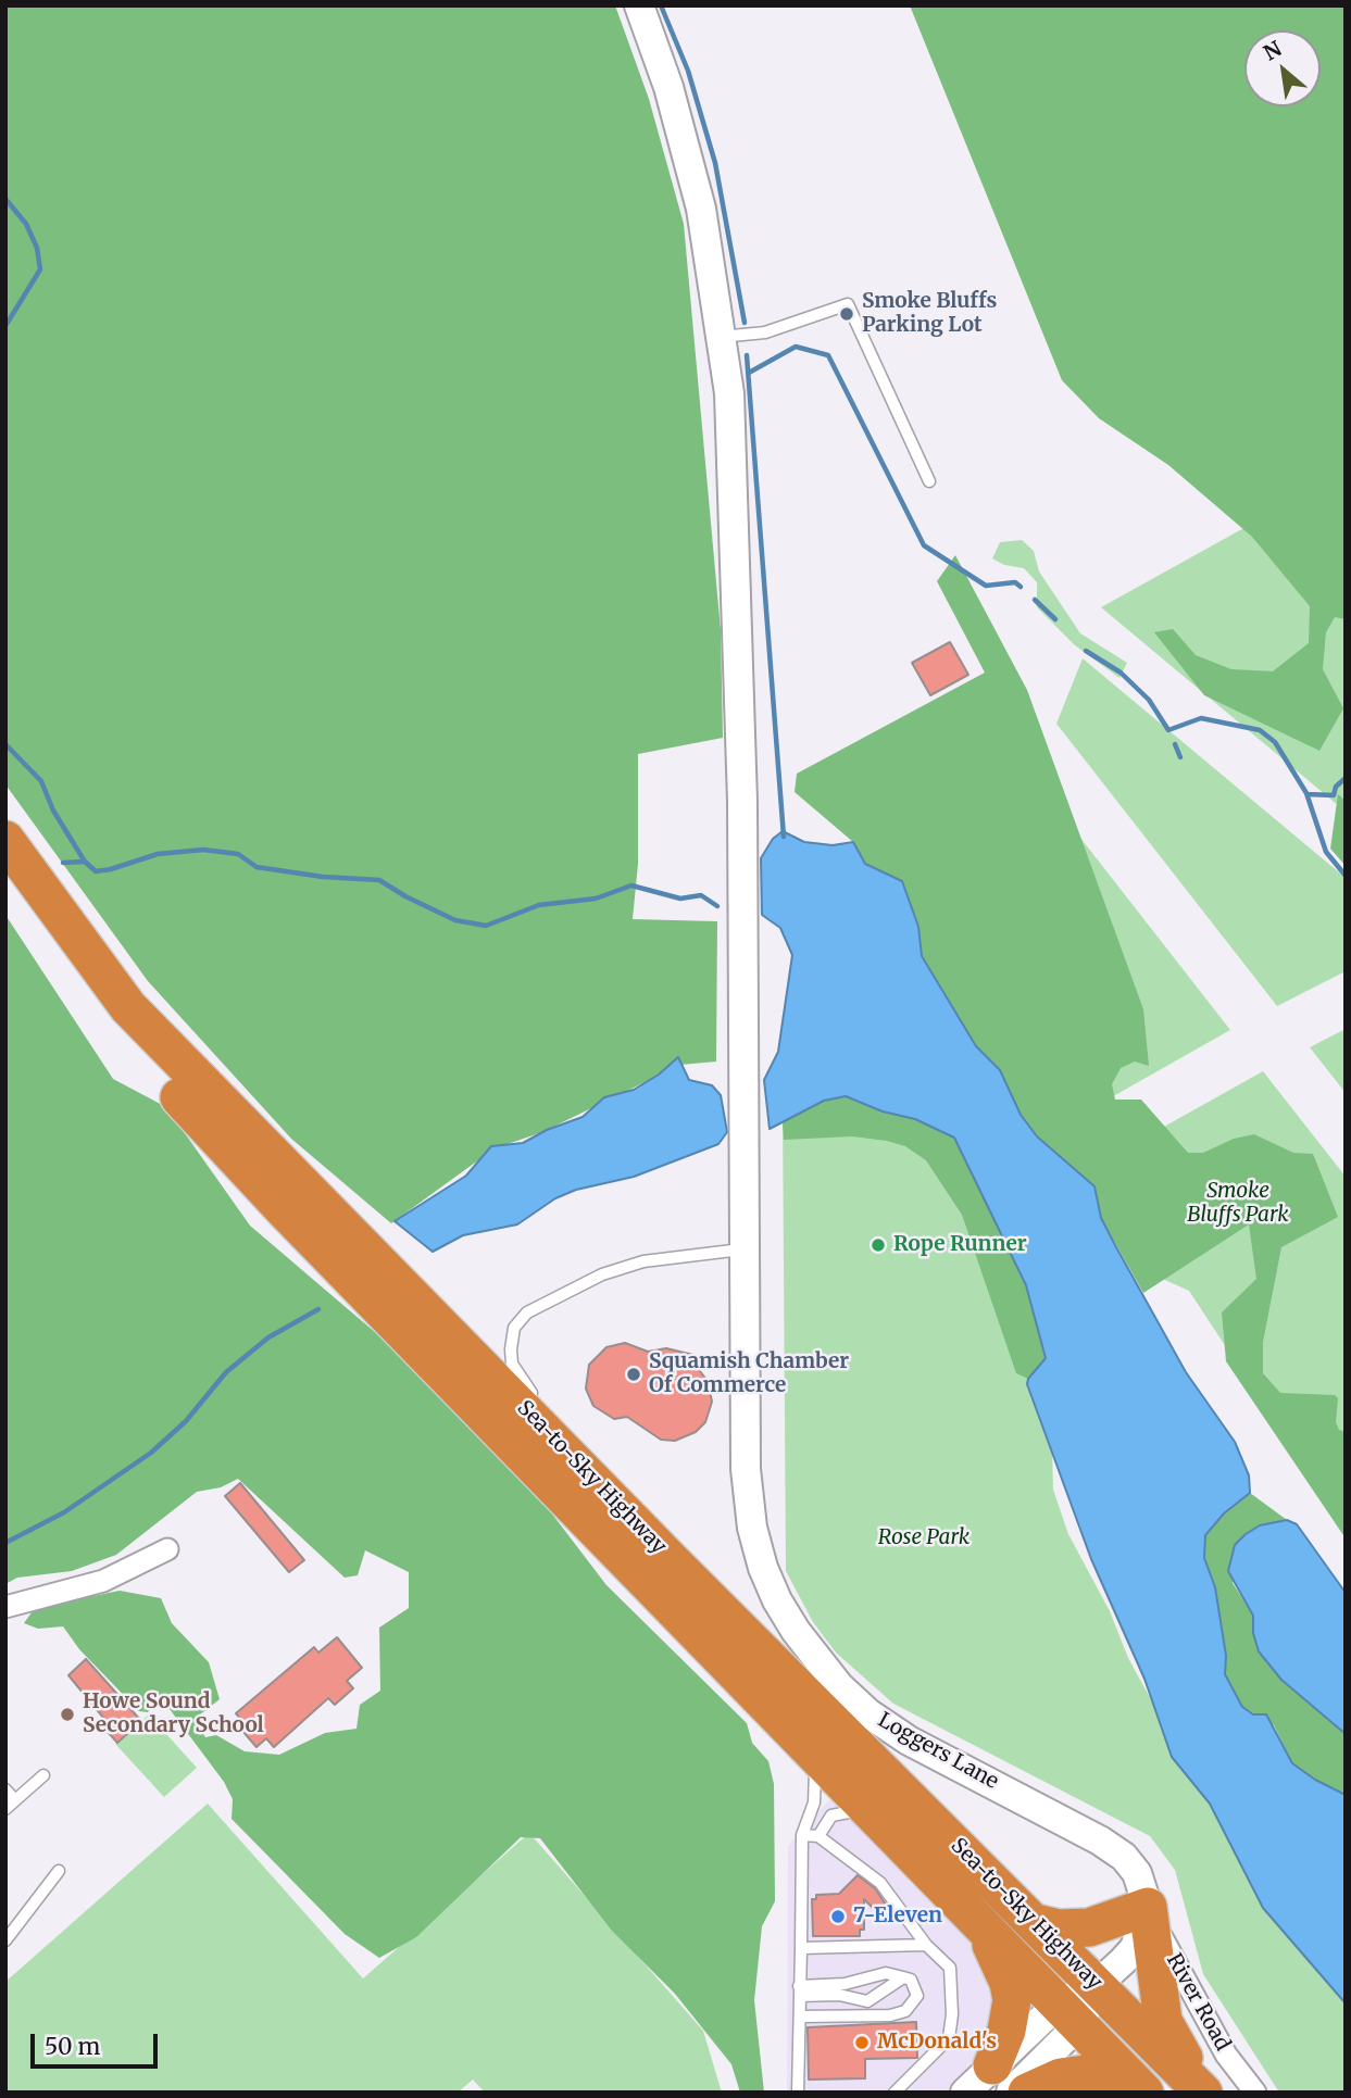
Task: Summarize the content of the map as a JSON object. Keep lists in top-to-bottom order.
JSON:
{
  "streets": {
    "highway": ["Sea-to-Sky Highway"],
    "street": ["Loggers Lane", "River Road"]
  },
  "crossings": [
    ["Loggers Lane", "River Road"]
  ],
  "parks": ["Smoke Bluffs Park", "Rose Park"],
  "places": [
    "Smoke Bluffs Parking Lot",
    "Rope Runner",
    "Squamish Chamber Of Commerce",
    "Howe Sound Secondary School",
    "7-Eleven",
    "McDonald's"
  ],
  "scale_bar": "50 m",
  "north": "top left"
}
